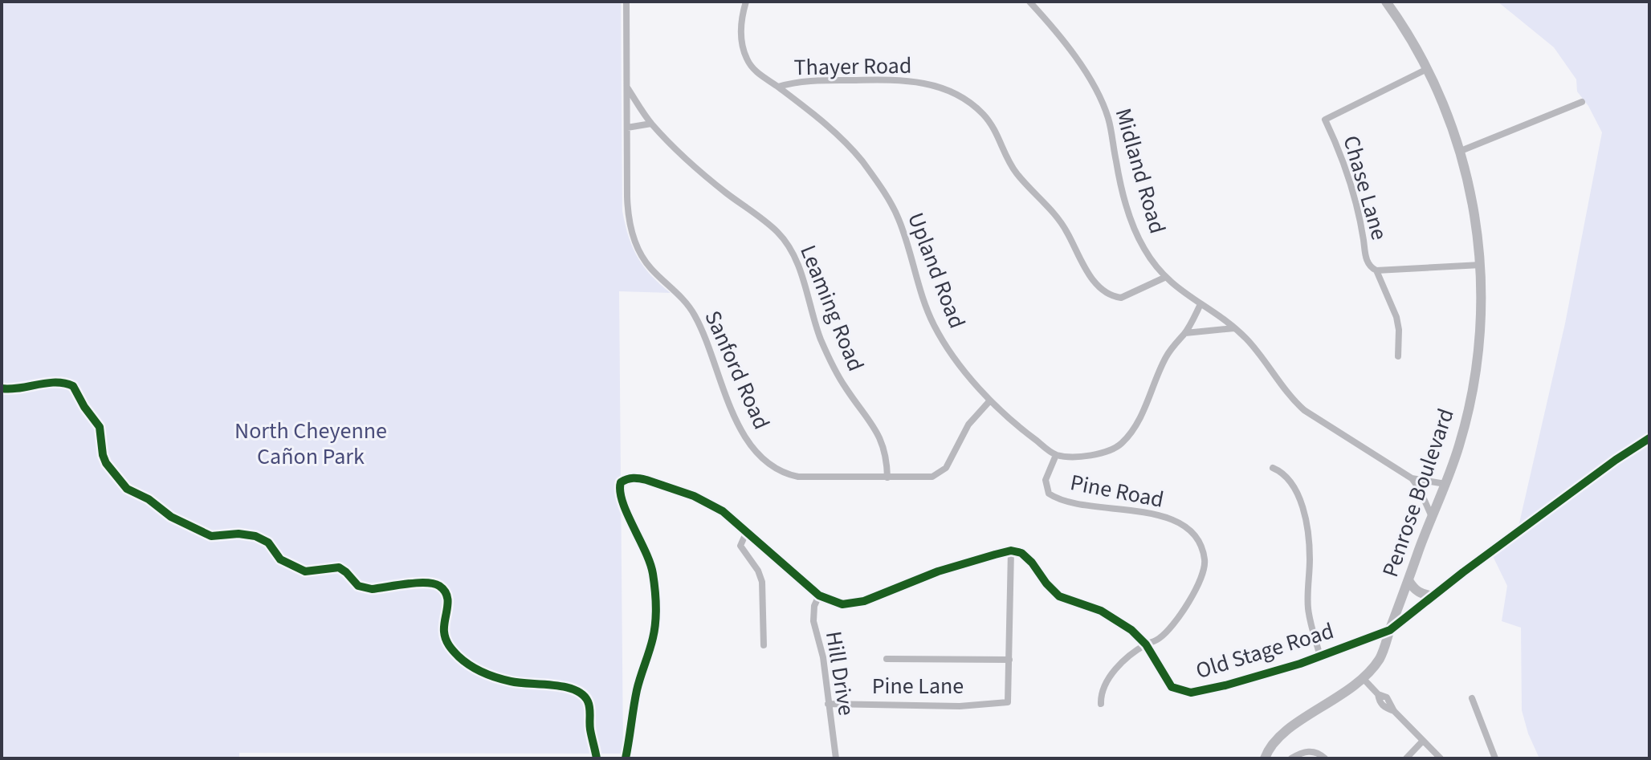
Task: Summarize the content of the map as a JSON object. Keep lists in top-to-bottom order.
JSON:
{
  "streets": {
    "street": [
      "Thayer Road",
      "Midland Road",
      "Chase Lane",
      "Upland Road",
      "Leaming Road",
      "Sanford Road",
      "Pine Road",
      "Penrose Boulevard",
      "Old Stage Road",
      "Hill Drive",
      "Pine Lane"
    ]
  },
  "crossings": [
    ["Thayer Road", "Midland Road"],
    ["Thayer Road", "Upland Road"],
    ["Midland Road", "Penrose Boulevard"],
    ["Chase Lane", "Penrose Boulevard"],
    ["Upland Road", "Sanford Road"],
    ["Upland Road", "Pine Road"],
    ["Leaming Road", "Sanford Road"],
    ["Pine Road", "Old Stage Road"],
    ["Penrose Boulevard", "Old Stage Road"],
    ["Hill Drive", "Pine Lane"]
  ],
  "parks": ["North Cheyenne Cañon Park"]
}
